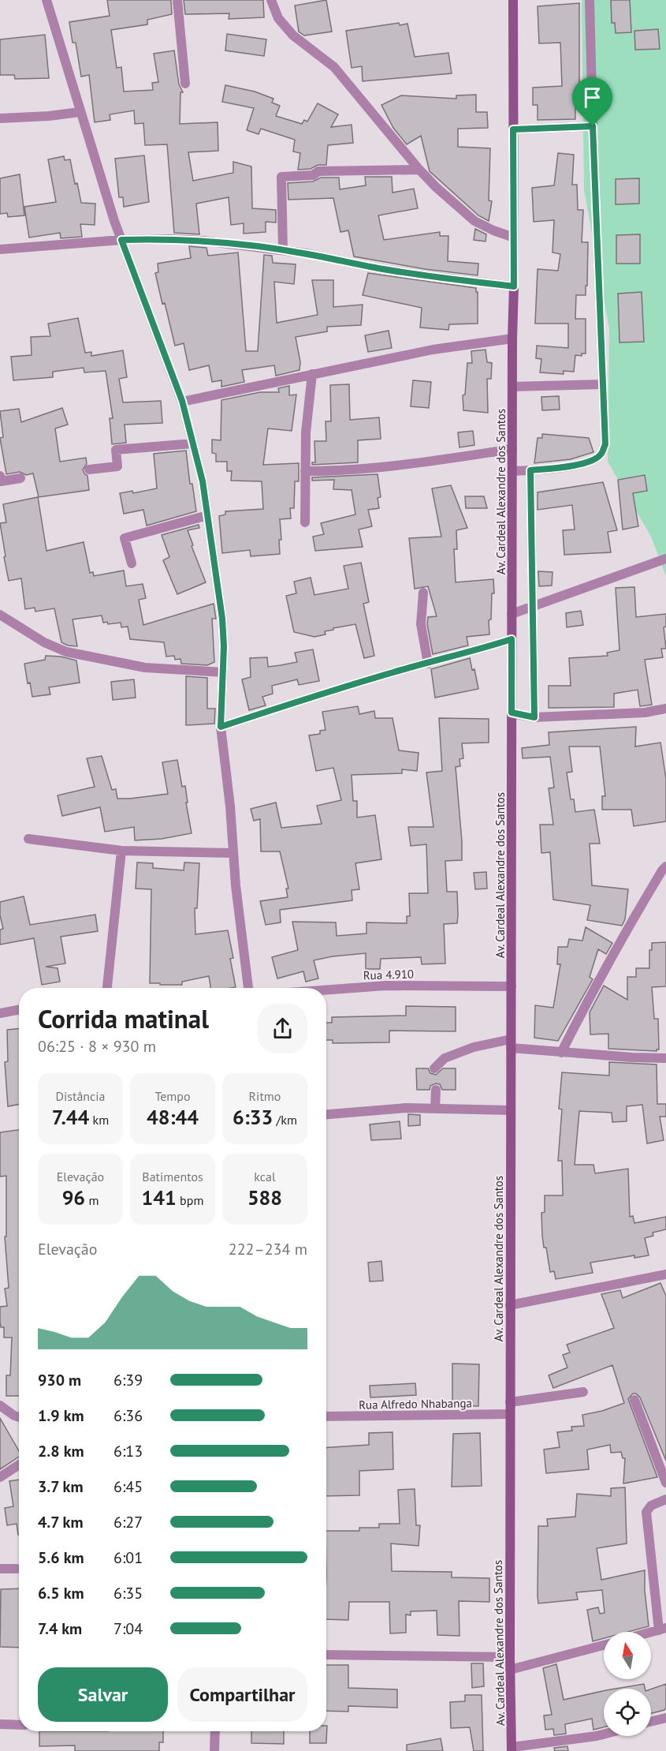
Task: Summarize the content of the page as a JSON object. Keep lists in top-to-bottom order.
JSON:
{
  "streets": {
    "street": ["Av. Cardeal Alexandre dos Santos", "Rua 4.910", "Rua Alfredo Nhabanga"]
  },
  "crossings": [
    ["Av. Cardeal Alexandre dos Santos", "Rua 4.910"],
    ["Av. Cardeal Alexandre dos Santos", "Rua Alfredo Nhabanga"]
  ],
  "north": "top",
  "page": {
    "heading": ["Corrida matinal", "06:25 · 8 × 930 m"],
    "stats": [
      ["Distância", "7.44 km"],
      ["Tempo", "48:44"],
      ["Ritmo", "6:33 /km"],
      ["Elevação", "96 m"],
      ["Batimentos", "141 bpm"],
      ["kcal", "588"]
    ],
    "chart": ["Elevação", "222–234 m"],
    "list": [
      {
        "name": "930 m",
        "note": "6:39"
      },
      {
        "name": "1.9 km",
        "note": "6:36"
      },
      {
        "name": "2.8 km",
        "note": "6:13"
      },
      {
        "name": "3.7 km",
        "note": "6:45"
      },
      {
        "name": "4.7 km",
        "note": "6:27"
      },
      {
        "name": "5.6 km",
        "note": "6:01"
      },
      {
        "name": "6.5 km",
        "note": "6:35"
      },
      {
        "name": "7.4 km",
        "note": "7:04"
      }
    ],
    "buttons": ["Salvar", "Compartilhar"]
  }
}
